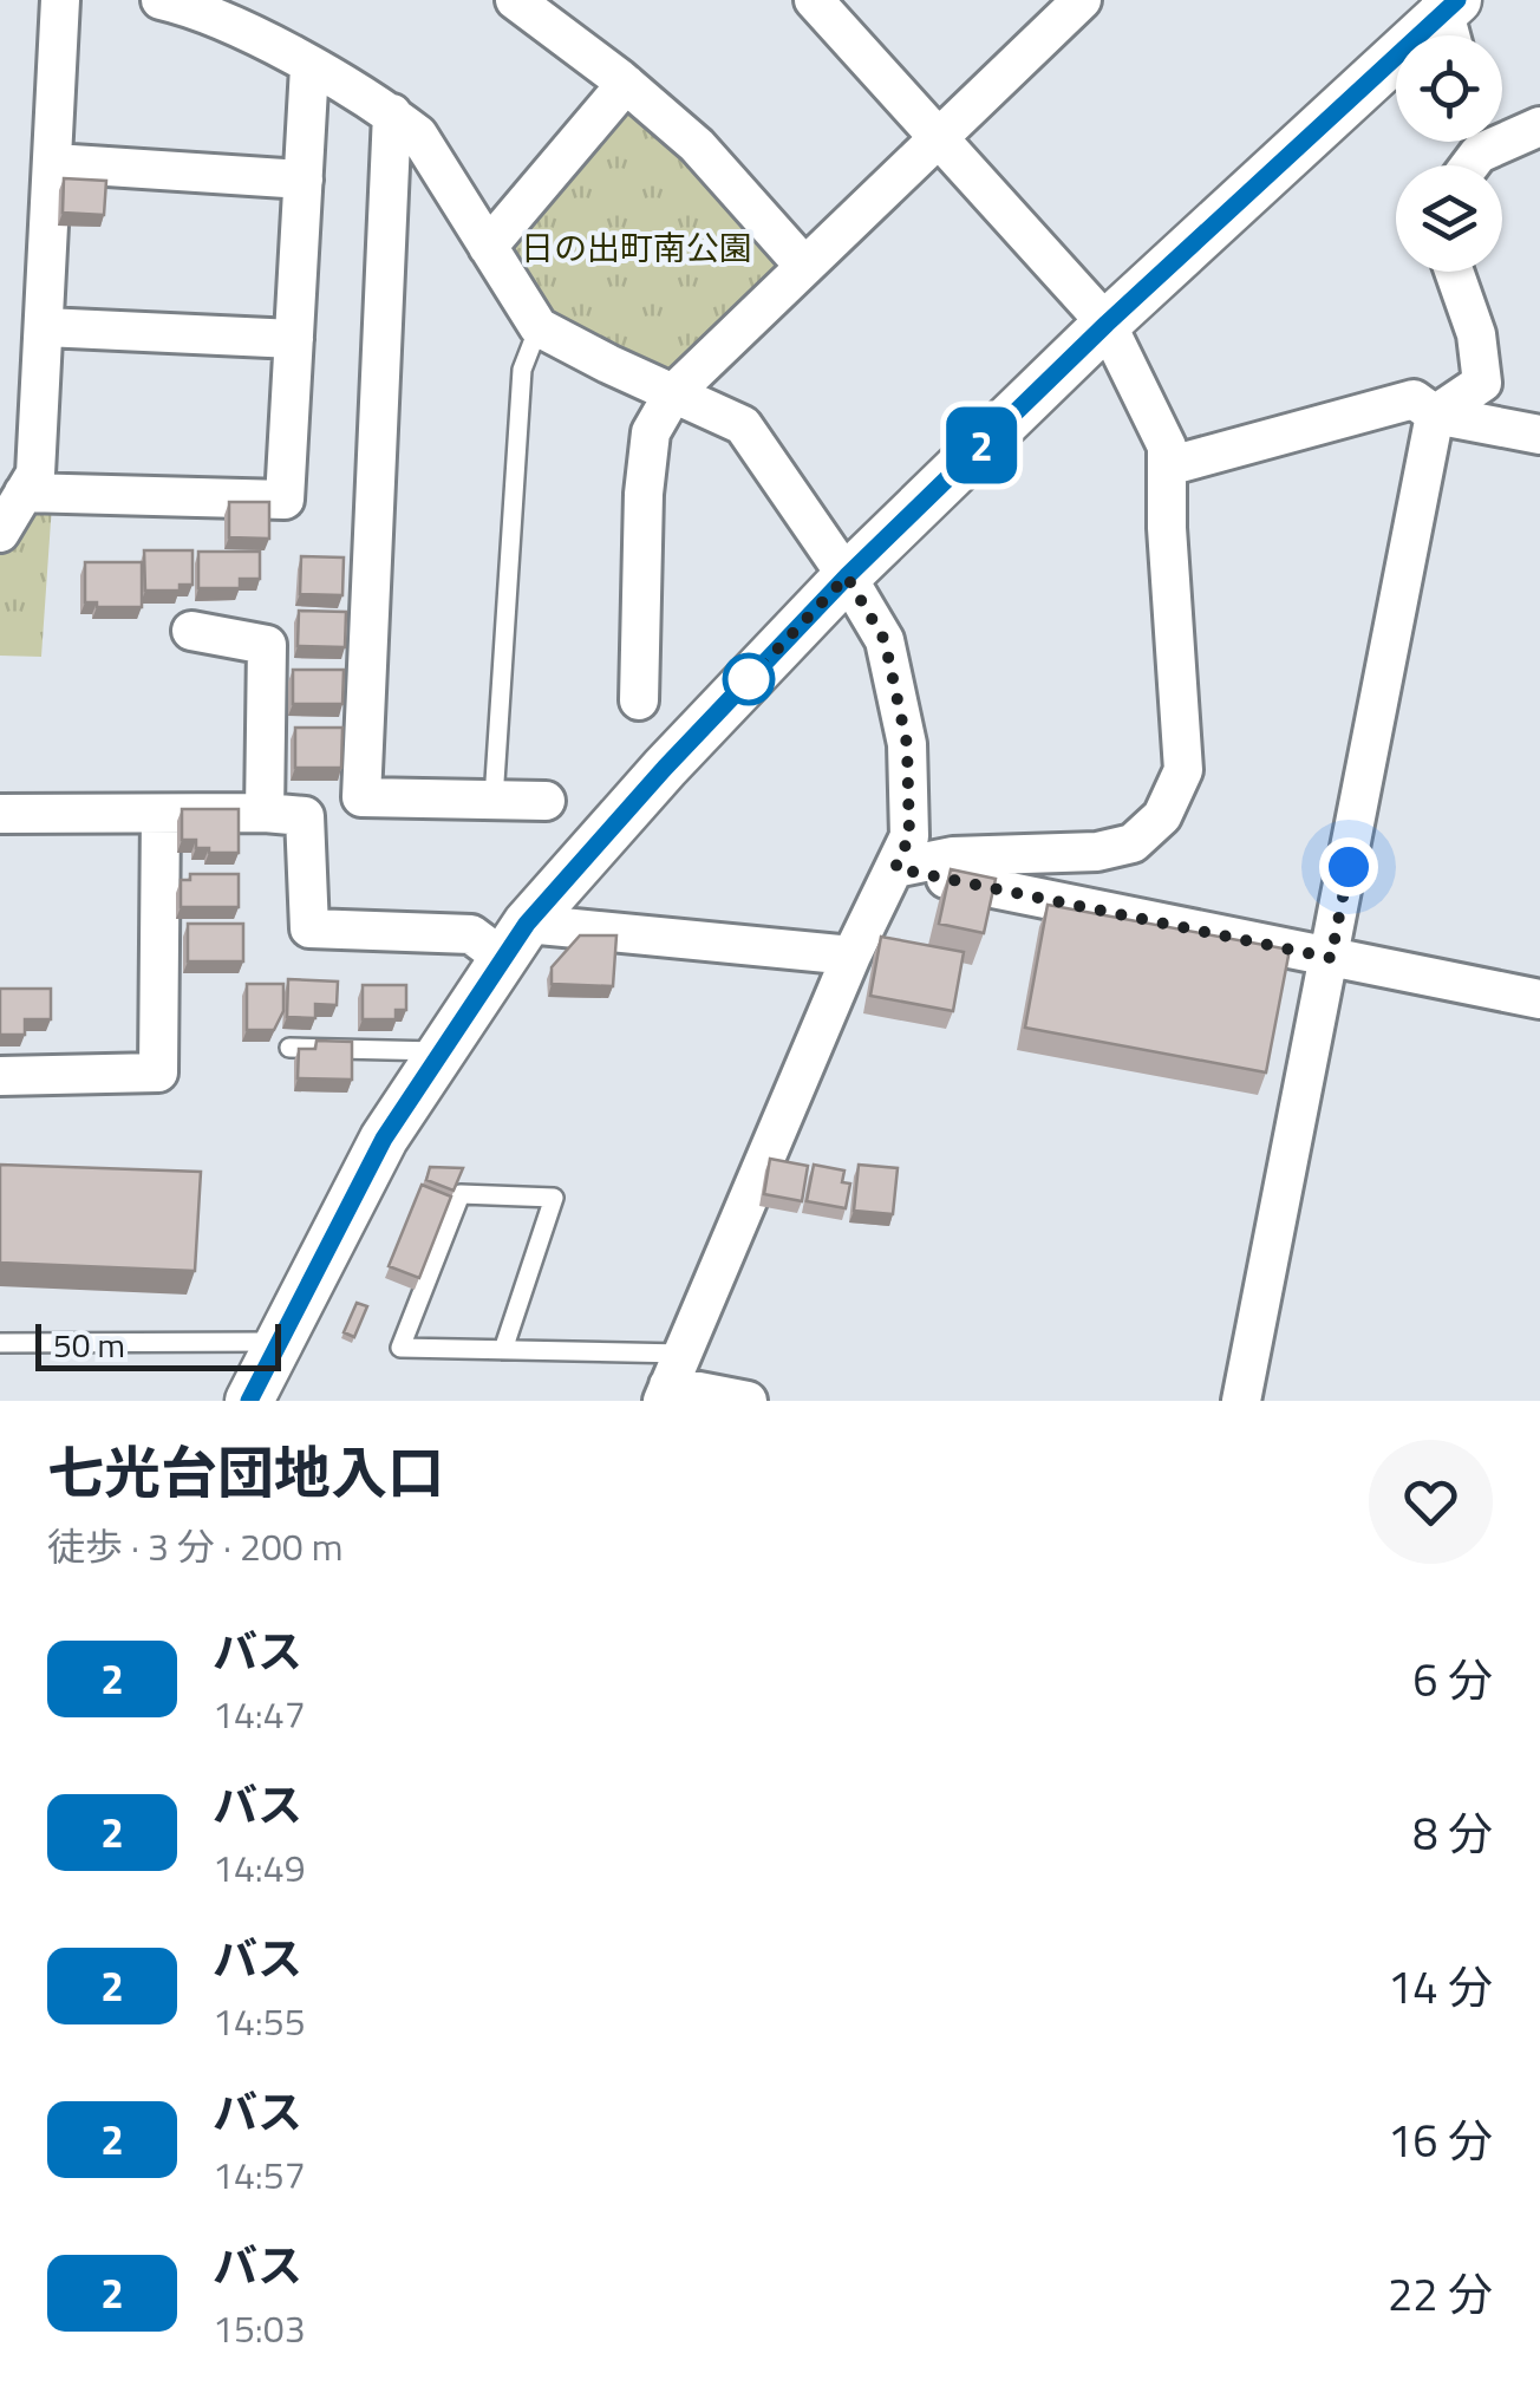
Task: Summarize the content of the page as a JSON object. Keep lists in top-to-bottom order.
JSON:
{
  "parks": ["日の出町南公園"],
  "lines": ["bus line 2"],
  "scale_bar": "50 m",
  "page": {
    "on_map": "2",
    "scale": "50 m",
    "heading": ["七光台団地入口", "徒歩 · 3 分 · 200 m"],
    "list": [
      {
        "mark": "2",
        "name": "バス",
        "note": "14:47",
        "value": "6 分"
      },
      {
        "mark": "2",
        "name": "バス",
        "note": "14:49",
        "value": "8 分"
      },
      {
        "mark": "2",
        "name": "バス",
        "note": "14:55",
        "value": "14 分"
      },
      {
        "mark": "2",
        "name": "バス",
        "note": "14:57",
        "value": "16 分"
      },
      {
        "mark": "2",
        "name": "バス",
        "note": "15:03",
        "value": "22 分"
      }
    ]
  }
}
